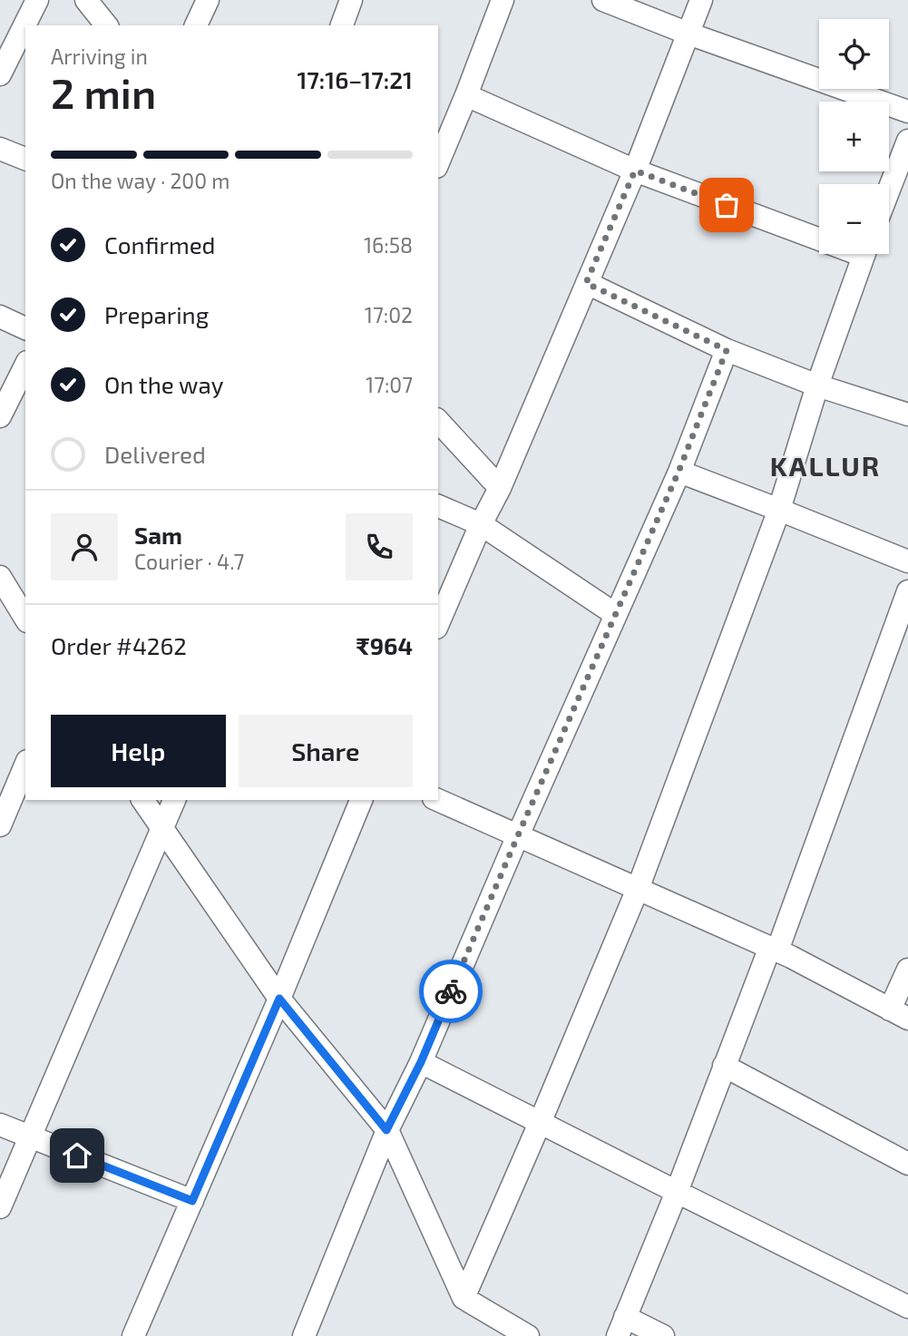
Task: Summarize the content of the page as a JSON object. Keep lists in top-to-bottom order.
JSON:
{
  "districts": ["KALLUR"],
  "page": {
    "map_buttons": ["+", "−"],
    "heading": ["2 min", "Arriving in", "17:16–17:21"],
    "panel": [
      "Sam",
      "Courier · 4.7",
      "Order #4262",
      "₹964"
    ],
    "bar": "On the way · 200 m",
    "list": [
      ["Confirmed", "16:58"],
      ["Preparing", "17:02"],
      ["On the way", "17:07"],
      "Delivered"
    ],
    "buttons": ["Help", "Share"]
  }
}
